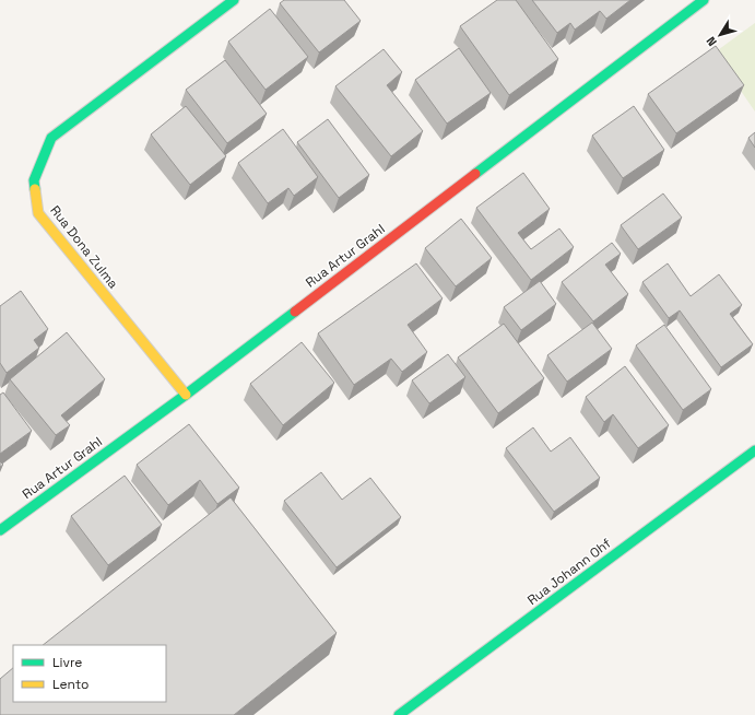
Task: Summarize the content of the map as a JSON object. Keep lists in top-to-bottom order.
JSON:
{
  "streets": {
    "street": ["Rua Dona Zulma", "Rua Artur Grahl", "Rua Johann Ohf"]
  },
  "crossings": [
    ["Rua Dona Zulma", "Rua Artur Grahl"]
  ],
  "legend": ["Livre", "Lento"],
  "north": "bottom left"
}
